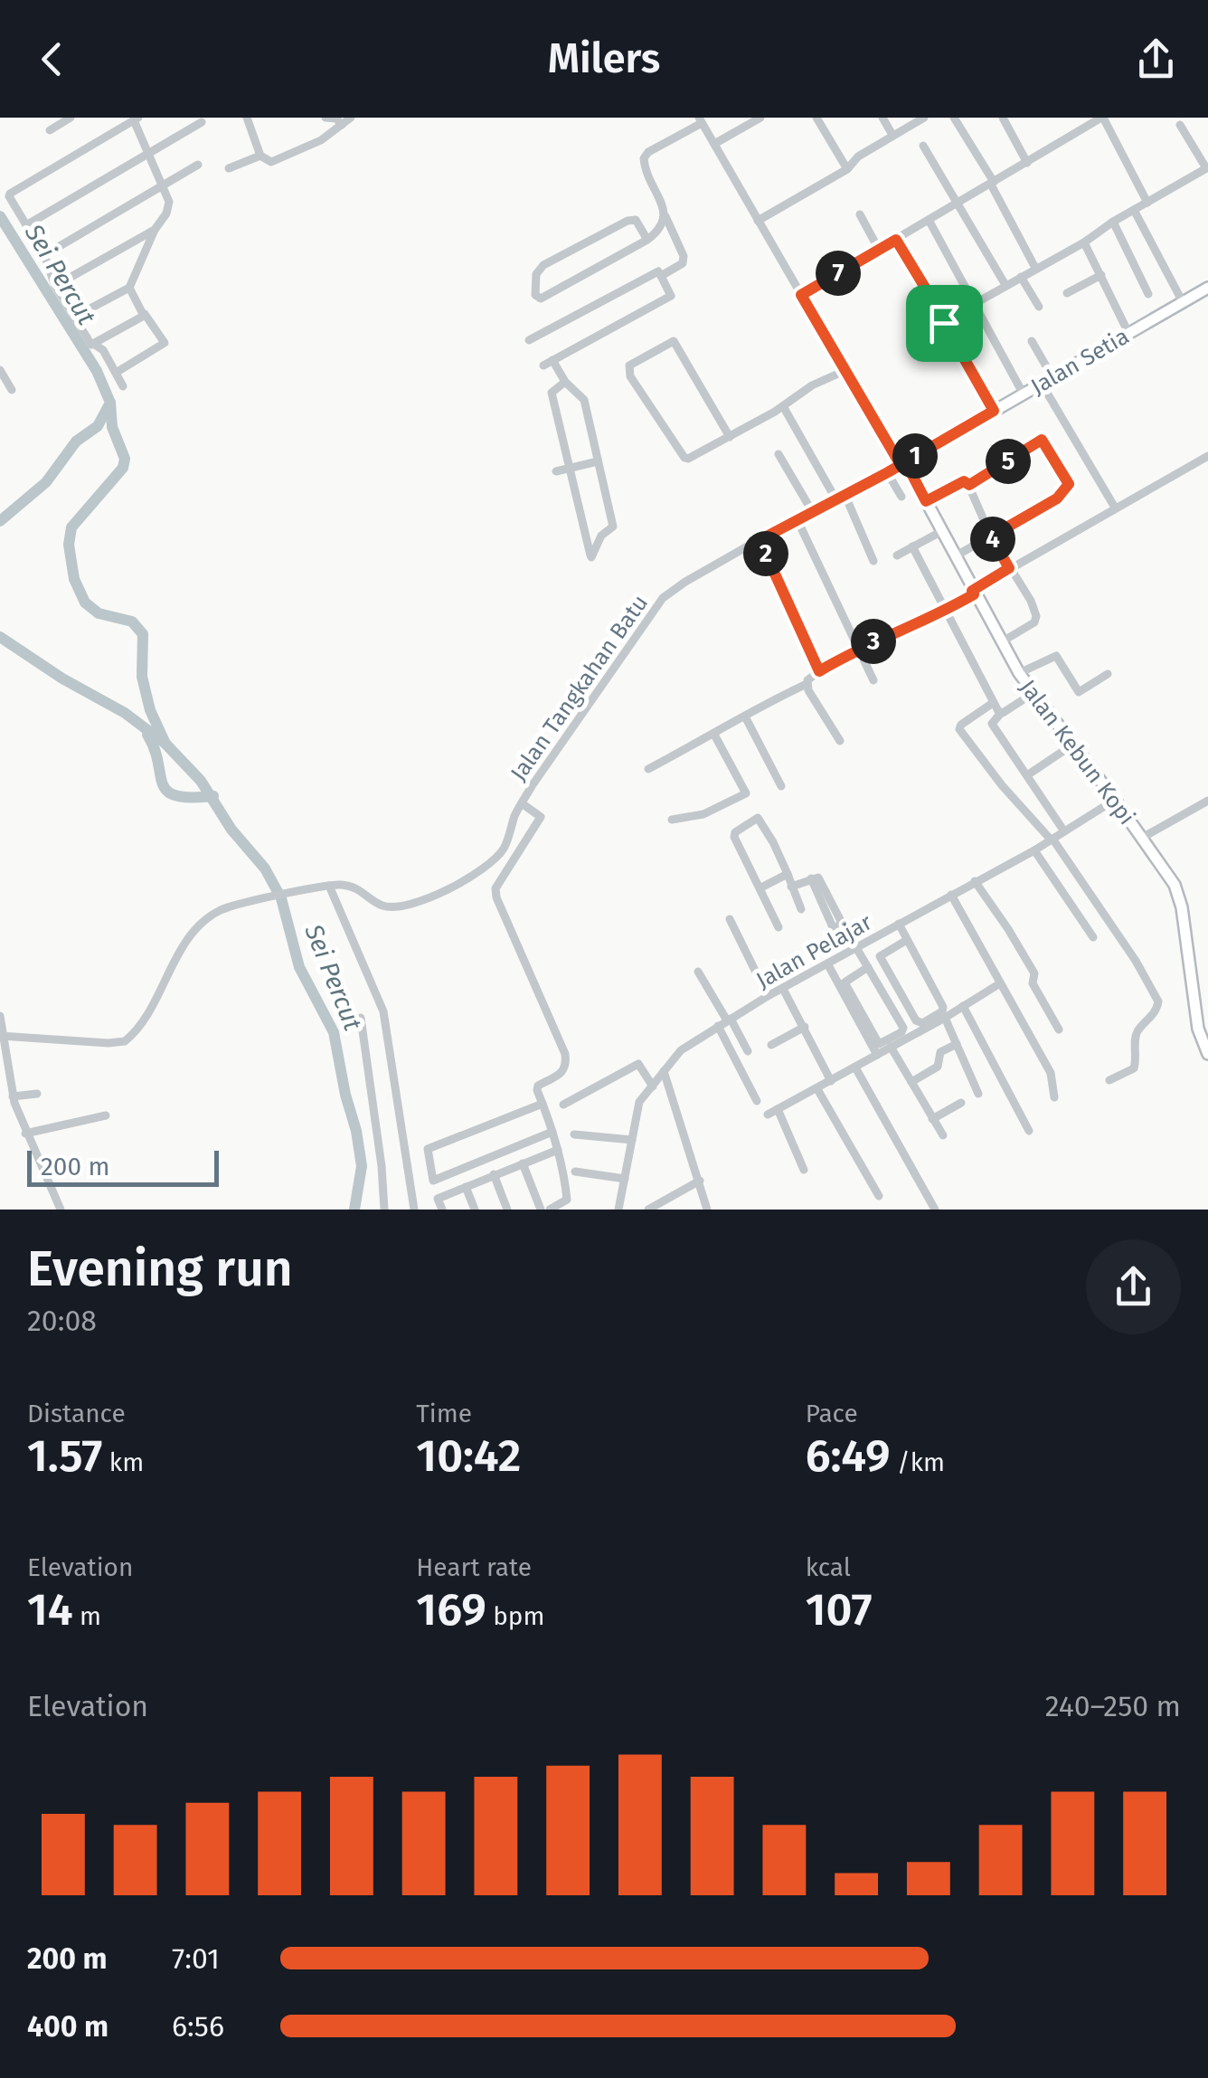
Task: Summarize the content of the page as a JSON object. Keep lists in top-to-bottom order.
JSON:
{
  "streets": {
    "main road": ["Jalan Setia", "Jalan Kebun Kopi"],
    "street": ["Jalan Tangkahan Batu", "Jalan Pelajar"]
  },
  "crossings": [
    ["Jalan Setia", "Jalan Tangkahan Batu"],
    ["Jalan Setia", "Jalan Kebun Kopi"],
    ["Jalan Tangkahan Batu", "Jalan Kebun Kopi"],
    ["Jalan Kebun Kopi", "Jalan Pelajar"]
  ],
  "water": ["Sei Percut"],
  "scale_bar": "200 m",
  "page": {
    "header": "Milers",
    "pins": [
      "7",
      "1",
      "5",
      "4",
      "2",
      "3"
    ],
    "scale": "200 m",
    "heading": ["Evening run", "20:08"],
    "stats": [
      ["Distance", "1.57 km"],
      ["Time", "10:42"],
      ["Pace", "6:49 /km"],
      ["Elevation", "14 m"],
      ["Heart rate", "169 bpm"],
      ["kcal", "107"]
    ],
    "chart": ["Elevation", "240–250 m"],
    "list": [
      {
        "name": "200 m",
        "note": "7:01"
      },
      {
        "name": "400 m",
        "note": "6:56"
      }
    ]
  }
}
